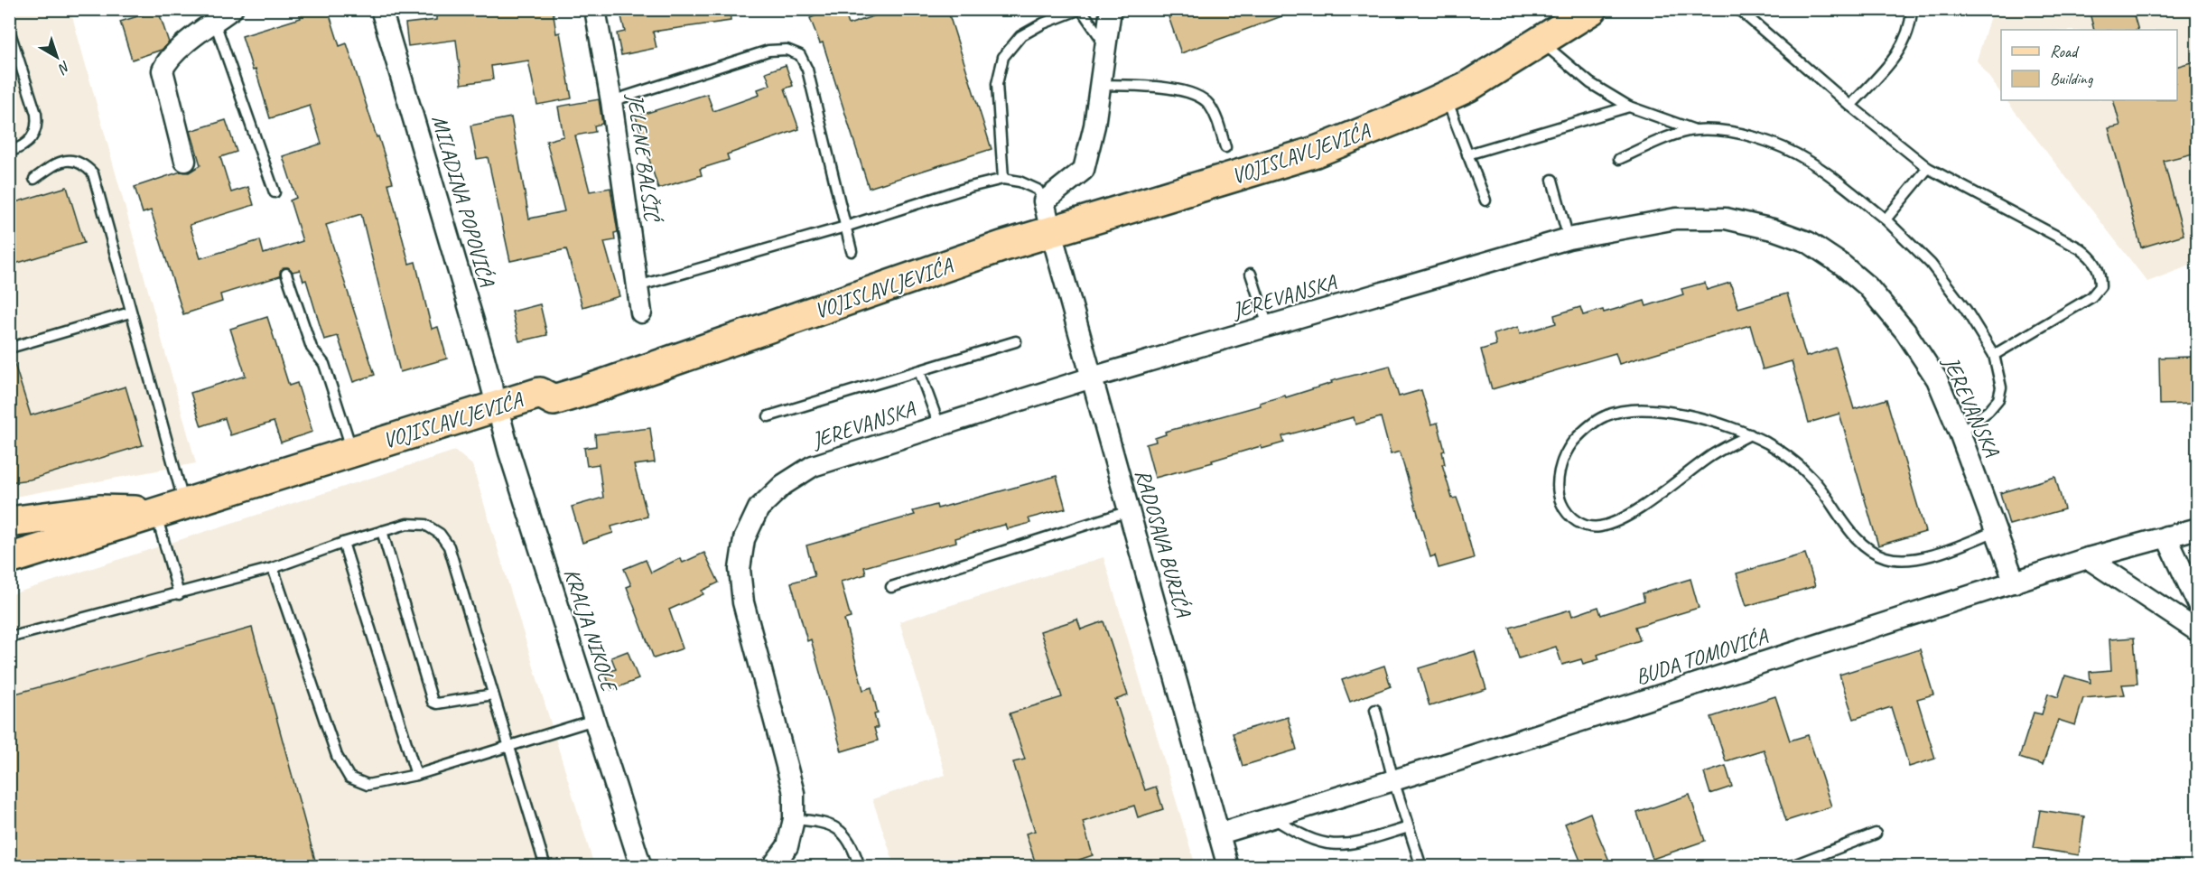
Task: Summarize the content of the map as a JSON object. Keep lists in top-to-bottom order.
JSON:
{
  "streets": {
    "main road": ["VOJISLAVLJEVIĆA"],
    "street": [
      "JELENE BALŠIĆ",
      "MILADINA POPOVIĆA",
      "JEREVANSKA",
      "RADOSAVA BURIĆA",
      "KRALJA NIKOLE",
      "BUDA TOMOVIĆA"
    ]
  },
  "crossings": [
    ["VOJISLAVLJEVIĆA", "MILADINA POPOVIĆA"],
    ["VOJISLAVLJEVIĆA", "RADOSAVA BURIĆA"],
    ["VOJISLAVLJEVIĆA", "KRALJA NIKOLE"],
    ["MILADINA POPOVIĆA", "KRALJA NIKOLE"],
    ["JEREVANSKA", "RADOSAVA BURIĆA"],
    ["JEREVANSKA", "BUDA TOMOVIĆA"],
    ["RADOSAVA BURIĆA", "BUDA TOMOVIĆA"]
  ],
  "legend": ["Road", "Building"],
  "north": "bottom right"
}
